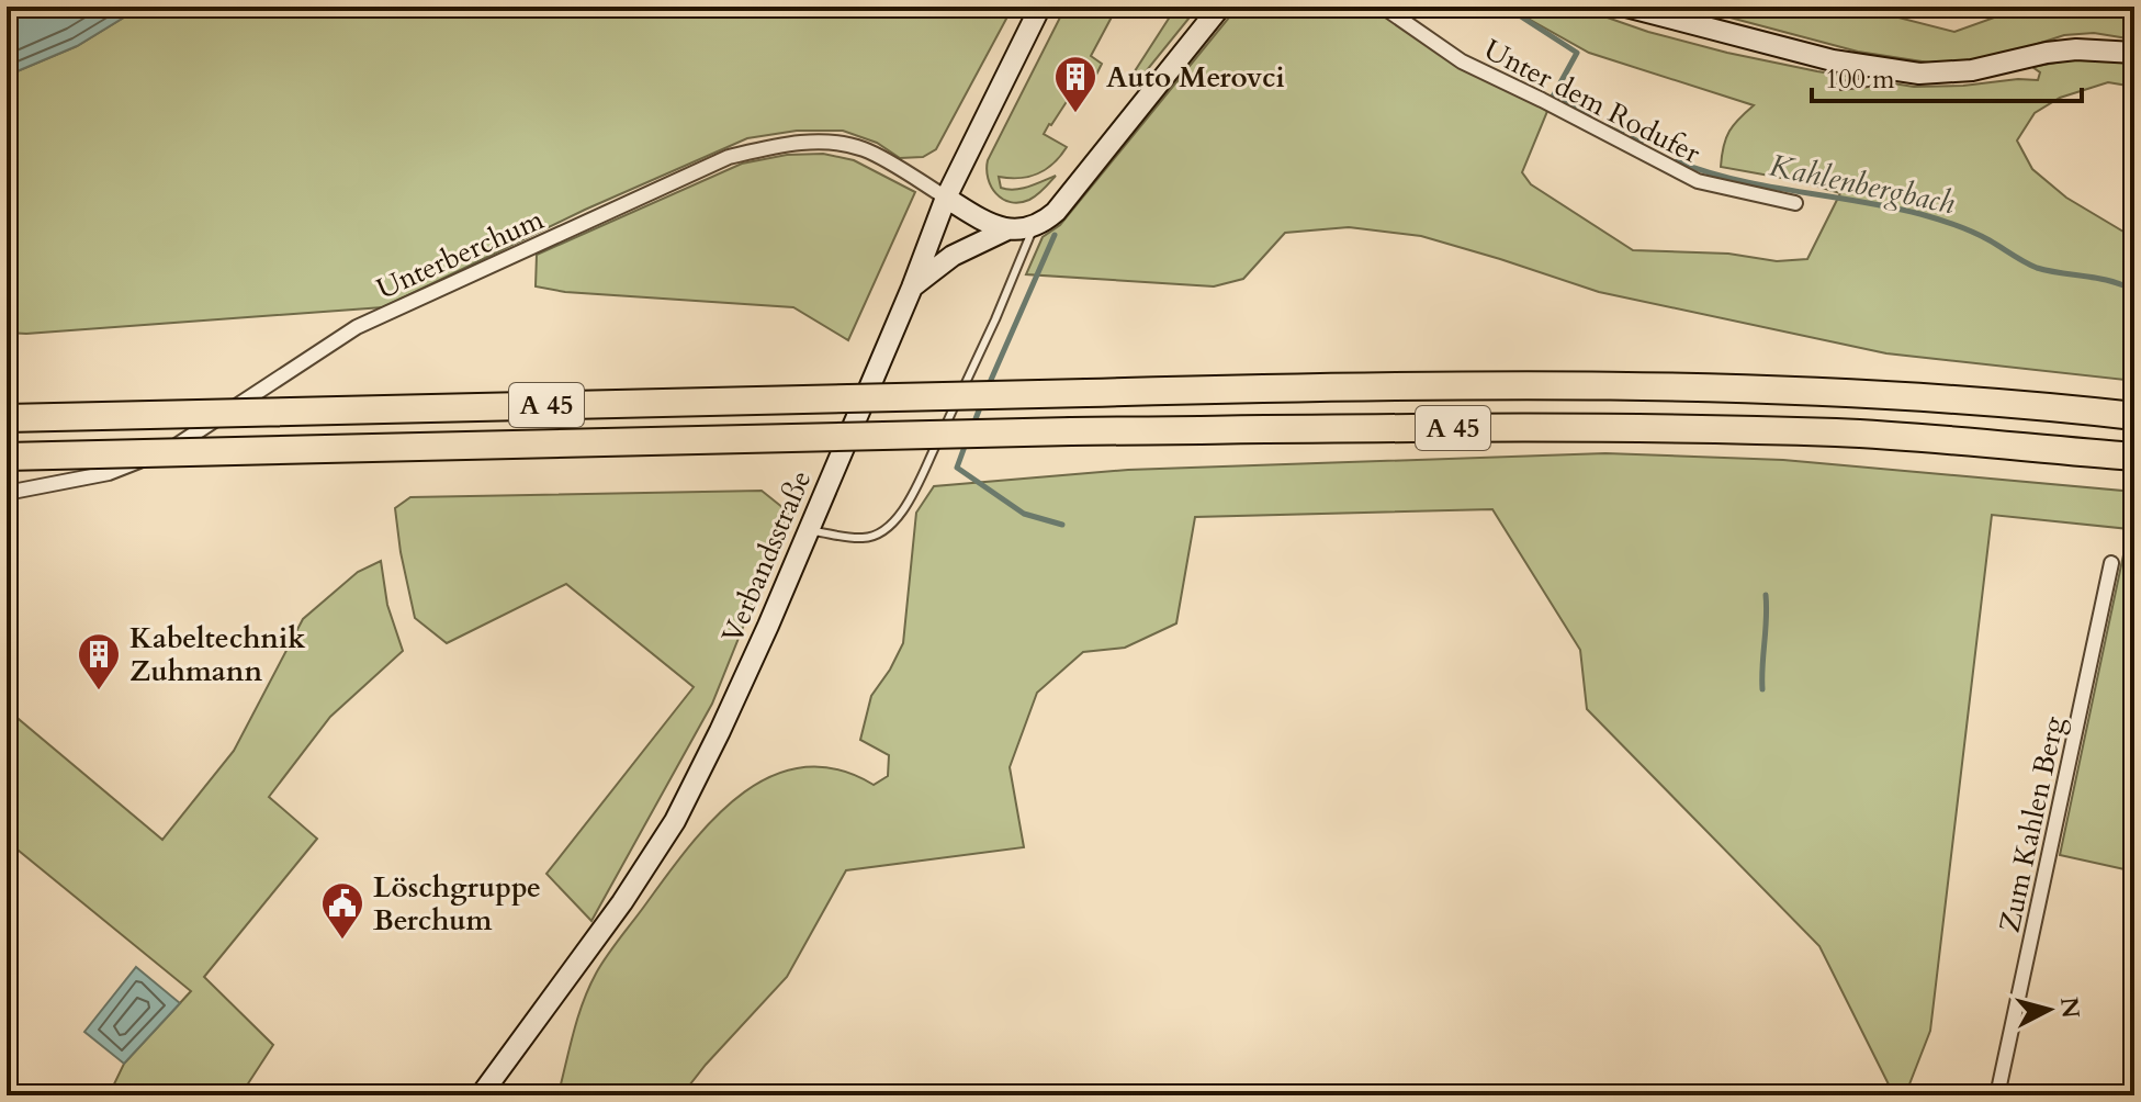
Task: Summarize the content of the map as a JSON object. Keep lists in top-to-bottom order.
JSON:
{
  "streets": {
    "highway": ["A 45"],
    "main road": ["Verbandsstraße"],
    "street": ["Unter dem Rodufer", "Unterberchum", "Zum Kahlen Berg"]
  },
  "crossings": [
    ["Unterberchum", "Verbandsstraße"]
  ],
  "water": ["Kahlenbergbach"],
  "places": {
    "building": ["Auto Merovci", "Kabeltechnik Zuhmann"],
    "public building": ["Löschgruppe Berchum"]
  },
  "scale_bar": "100 m",
  "north": "right"
}
